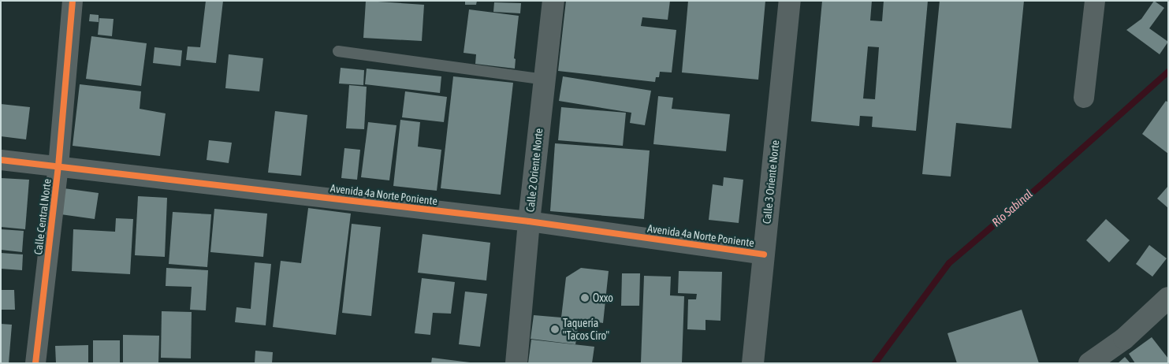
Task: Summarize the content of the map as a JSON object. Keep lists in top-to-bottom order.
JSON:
{
  "streets": {
    "main road": ["Calle 2 Oriente Norte", "Calle 3 Oriente Norte"],
    "street": ["Avenida 4a Norte Poniente", "Calle Central Norte"]
  },
  "crossings": [
    ["Calle 2 Oriente Norte", "Avenida 4a Norte Poniente"],
    ["Calle 3 Oriente Norte", "Avenida 4a Norte Poniente"],
    ["Avenida 4a Norte Poniente", "Calle Central Norte"]
  ],
  "water": ["Río Sabinal"],
  "places": ["Oxxo", "Taquería \"Tacos Ciro\""]
}
